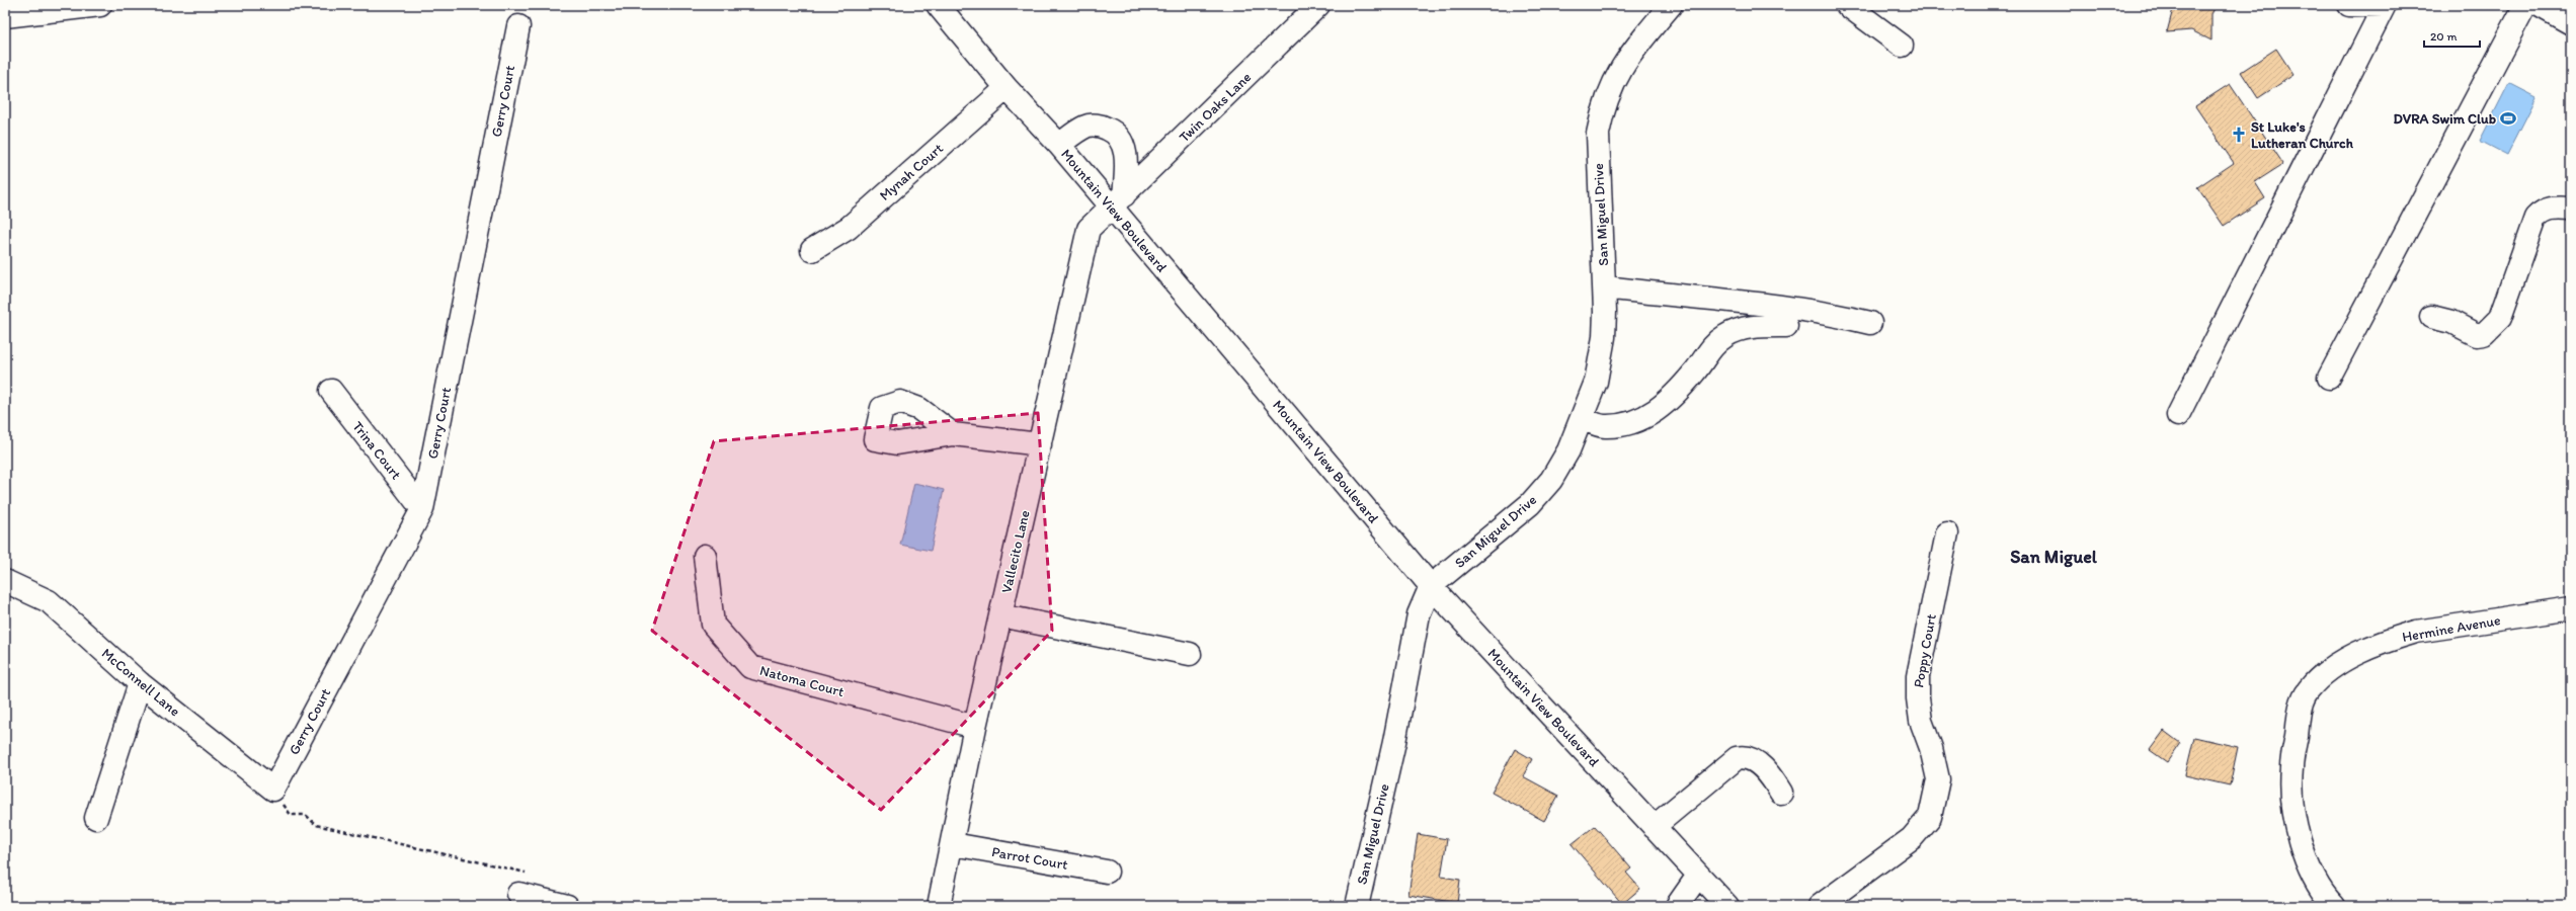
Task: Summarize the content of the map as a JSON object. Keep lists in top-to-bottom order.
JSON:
{
  "streets": {
    "street": [
      "Gerry Court",
      "Twin Oaks Lane",
      "Mynah Court",
      "Mountain View Boulevard",
      "San Miguel Drive",
      "Trina Court",
      "Vallecito Lane",
      "Hermine Avenue",
      "Poppy Court",
      "Natoma Court",
      "McConnell Lane",
      "Parrot Court"
    ]
  },
  "crossings": [
    ["Gerry Court", "Trina Court"],
    ["Gerry Court", "McConnell Lane"],
    ["Twin Oaks Lane", "Mountain View Boulevard"],
    ["Twin Oaks Lane", "Vallecito Lane"],
    ["Mynah Court", "Mountain View Boulevard"],
    ["Mountain View Boulevard", "San Miguel Drive"],
    ["Mountain View Boulevard", "Vallecito Lane"],
    ["Vallecito Lane", "Natoma Court"],
    ["Vallecito Lane", "Parrot Court"]
  ],
  "districts": ["San Miguel"],
  "places": {
    "sports": ["DVRA Swim Club"],
    "church": ["St Luke's Lutheran Church"]
  },
  "scale_bar": "20 m"
}
